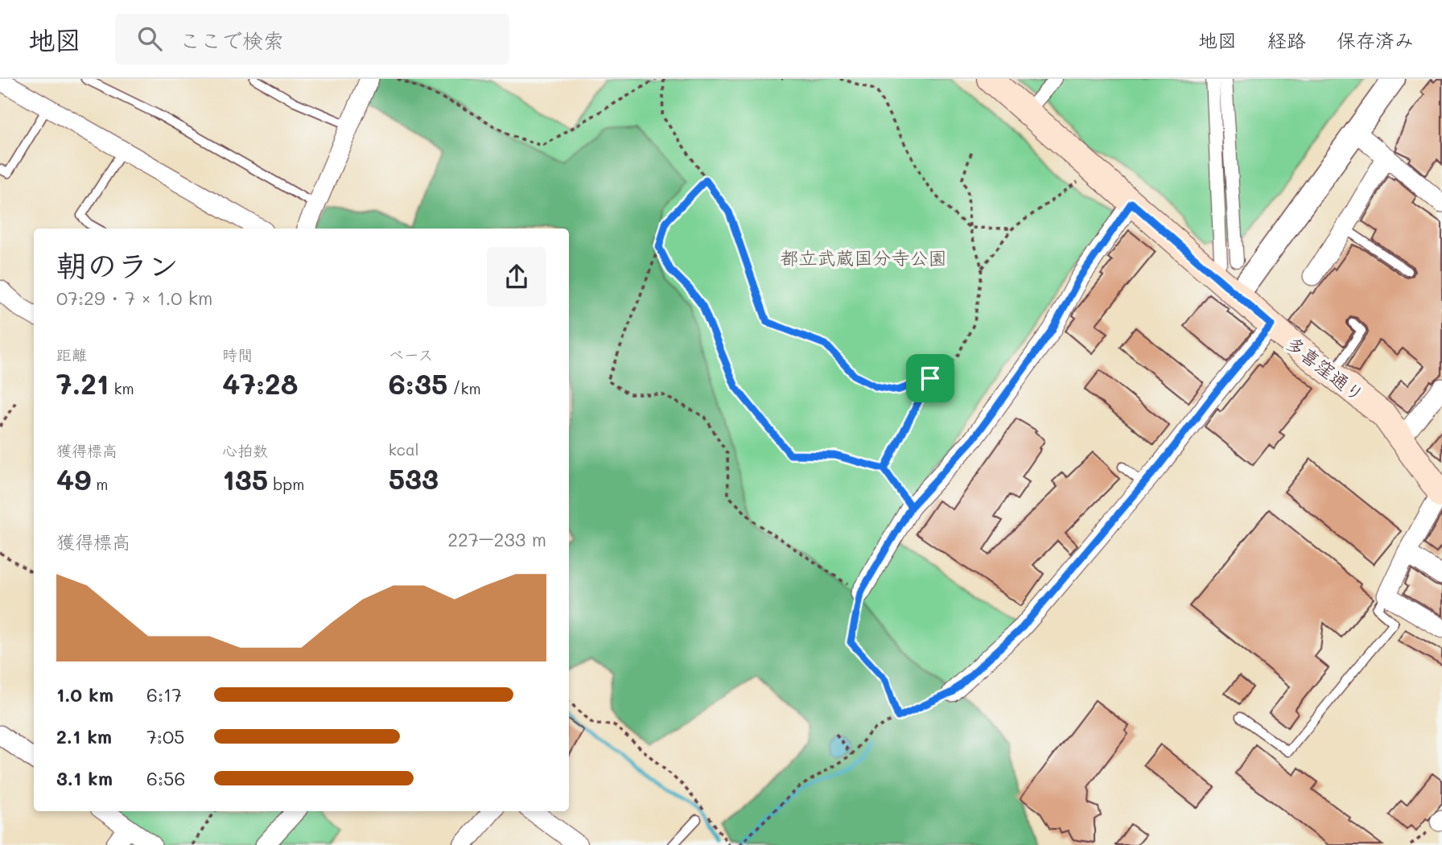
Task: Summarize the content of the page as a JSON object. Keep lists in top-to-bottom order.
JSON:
{
  "streets": {
    "main road": ["多喜窪通り"]
  },
  "parks": ["都立武蔵国分寺公園"],
  "page": {
    "header": "地図",
    "search": "ここで検索",
    "nav": ["地図", "経路", "保存済み"],
    "heading": ["朝のラン", "07:29 · 7 × 1.0 km"],
    "stats": [
      ["距離", "7.21 km"],
      ["時間", "47:28"],
      ["ペース", "6:35 /km"],
      ["獲得標高", "49 m"],
      ["心拍数", "135 bpm"],
      ["kcal", "533"]
    ],
    "chart": ["獲得標高", "227–233 m"],
    "list": [
      {
        "name": "1.0 km",
        "note": "6:17"
      },
      {
        "name": "2.1 km",
        "note": "7:05"
      },
      {
        "name": "3.1 km",
        "note": "6:56"
      }
    ]
  }
}
